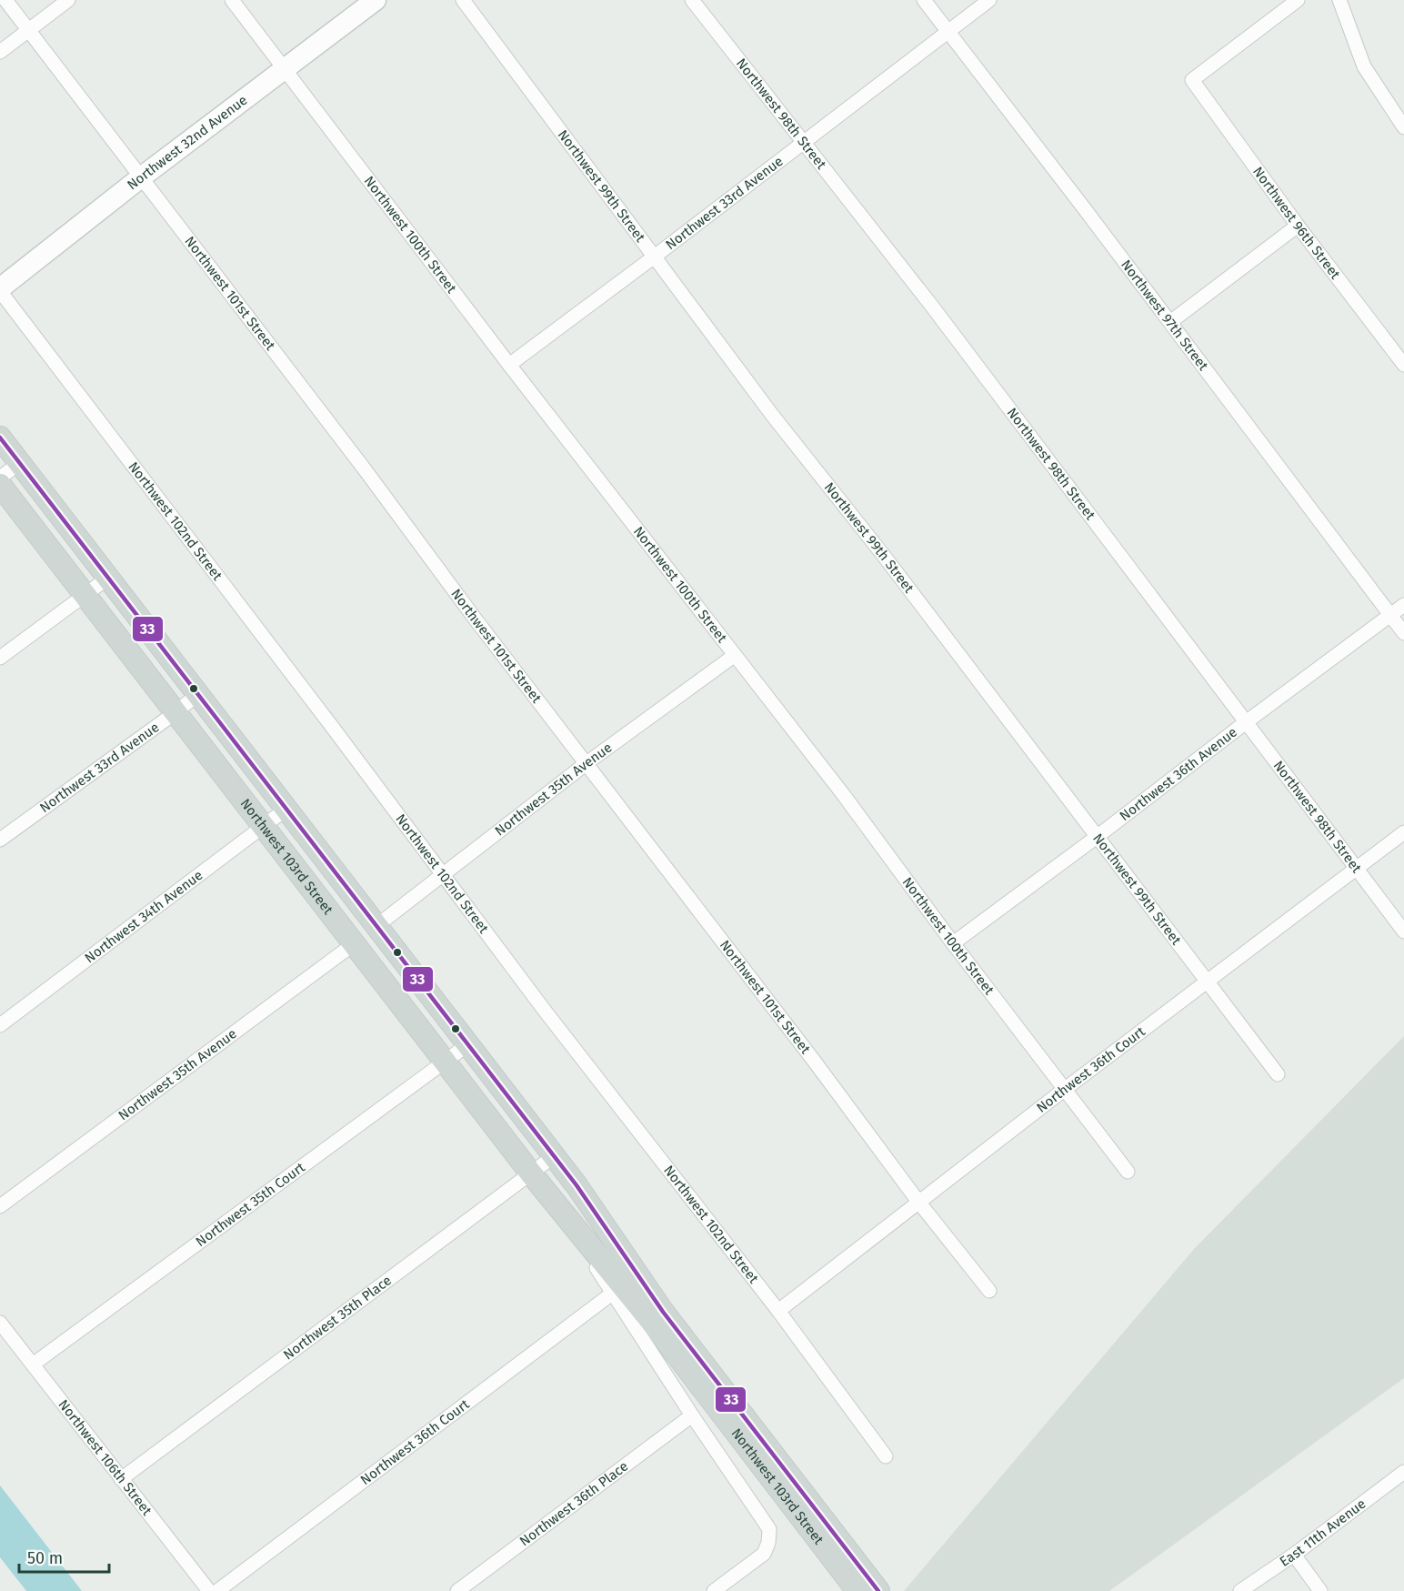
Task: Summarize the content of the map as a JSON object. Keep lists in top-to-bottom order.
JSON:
{
  "streets": {
    "main road": ["Northwest 32nd Avenue", "Northwest 103rd Street"],
    "street": [
      "Northwest 98th Street",
      "Northwest 99th Street",
      "Northwest 33rd Avenue",
      "Northwest 96th Street",
      "Northwest 100th Street",
      "Northwest 101st Street",
      "Northwest 97th Street",
      "Northwest 102nd Street",
      "Northwest 36th Avenue",
      "Northwest 35th Avenue",
      "Northwest 34th Avenue",
      "Northwest 36th Court",
      "Northwest 35th Court",
      "Northwest 35th Place",
      "Northwest 106th Street",
      "Northwest 36th Place",
      "East 11th Avenue"
    ]
  },
  "crossings": [
    ["Northwest 98th Street", "Northwest 33rd Avenue"],
    ["Northwest 98th Street", "Northwest 36th Avenue"],
    ["Northwest 98th Street", "Northwest 36th Court"],
    ["Northwest 32nd Avenue", "Northwest 100th Street"],
    ["Northwest 32nd Avenue", "Northwest 101st Street"],
    ["Northwest 32nd Avenue", "Northwest 102nd Street"],
    ["Northwest 99th Street", "Northwest 33rd Avenue"],
    ["Northwest 99th Street", "Northwest 36th Avenue"],
    ["Northwest 99th Street", "Northwest 36th Court"],
    ["Northwest 33rd Avenue", "Northwest 100th Street"],
    ["Northwest 33rd Avenue", "Northwest 97th Street"],
    ["Northwest 33rd Avenue", "Northwest 103rd Street"],
    ["Northwest 100th Street", "Northwest 36th Avenue"],
    ["Northwest 100th Street", "Northwest 35th Avenue"],
    ["Northwest 100th Street", "Northwest 36th Court"],
    ["Northwest 101st Street", "Northwest 35th Avenue"],
    ["Northwest 101st Street", "Northwest 36th Court"],
    ["Northwest 97th Street", "Northwest 36th Avenue"],
    ["Northwest 102nd Street", "Northwest 35th Avenue"],
    ["Northwest 102nd Street", "Northwest 36th Court"],
    ["Northwest 35th Avenue", "Northwest 103rd Street"],
    ["Northwest 103rd Street", "Northwest 34th Avenue"],
    ["Northwest 103rd Street", "Northwest 36th Court"],
    ["Northwest 103rd Street", "Northwest 35th Court"],
    ["Northwest 103rd Street", "Northwest 35th Place"],
    ["Northwest 103rd Street", "Northwest 36th Place"],
    ["Northwest 35th Court", "Northwest 106th Street"],
    ["Northwest 35th Place", "Northwest 106th Street"]
  ],
  "lines": ["transit line 33"],
  "scale_bar": "50 m"
}
